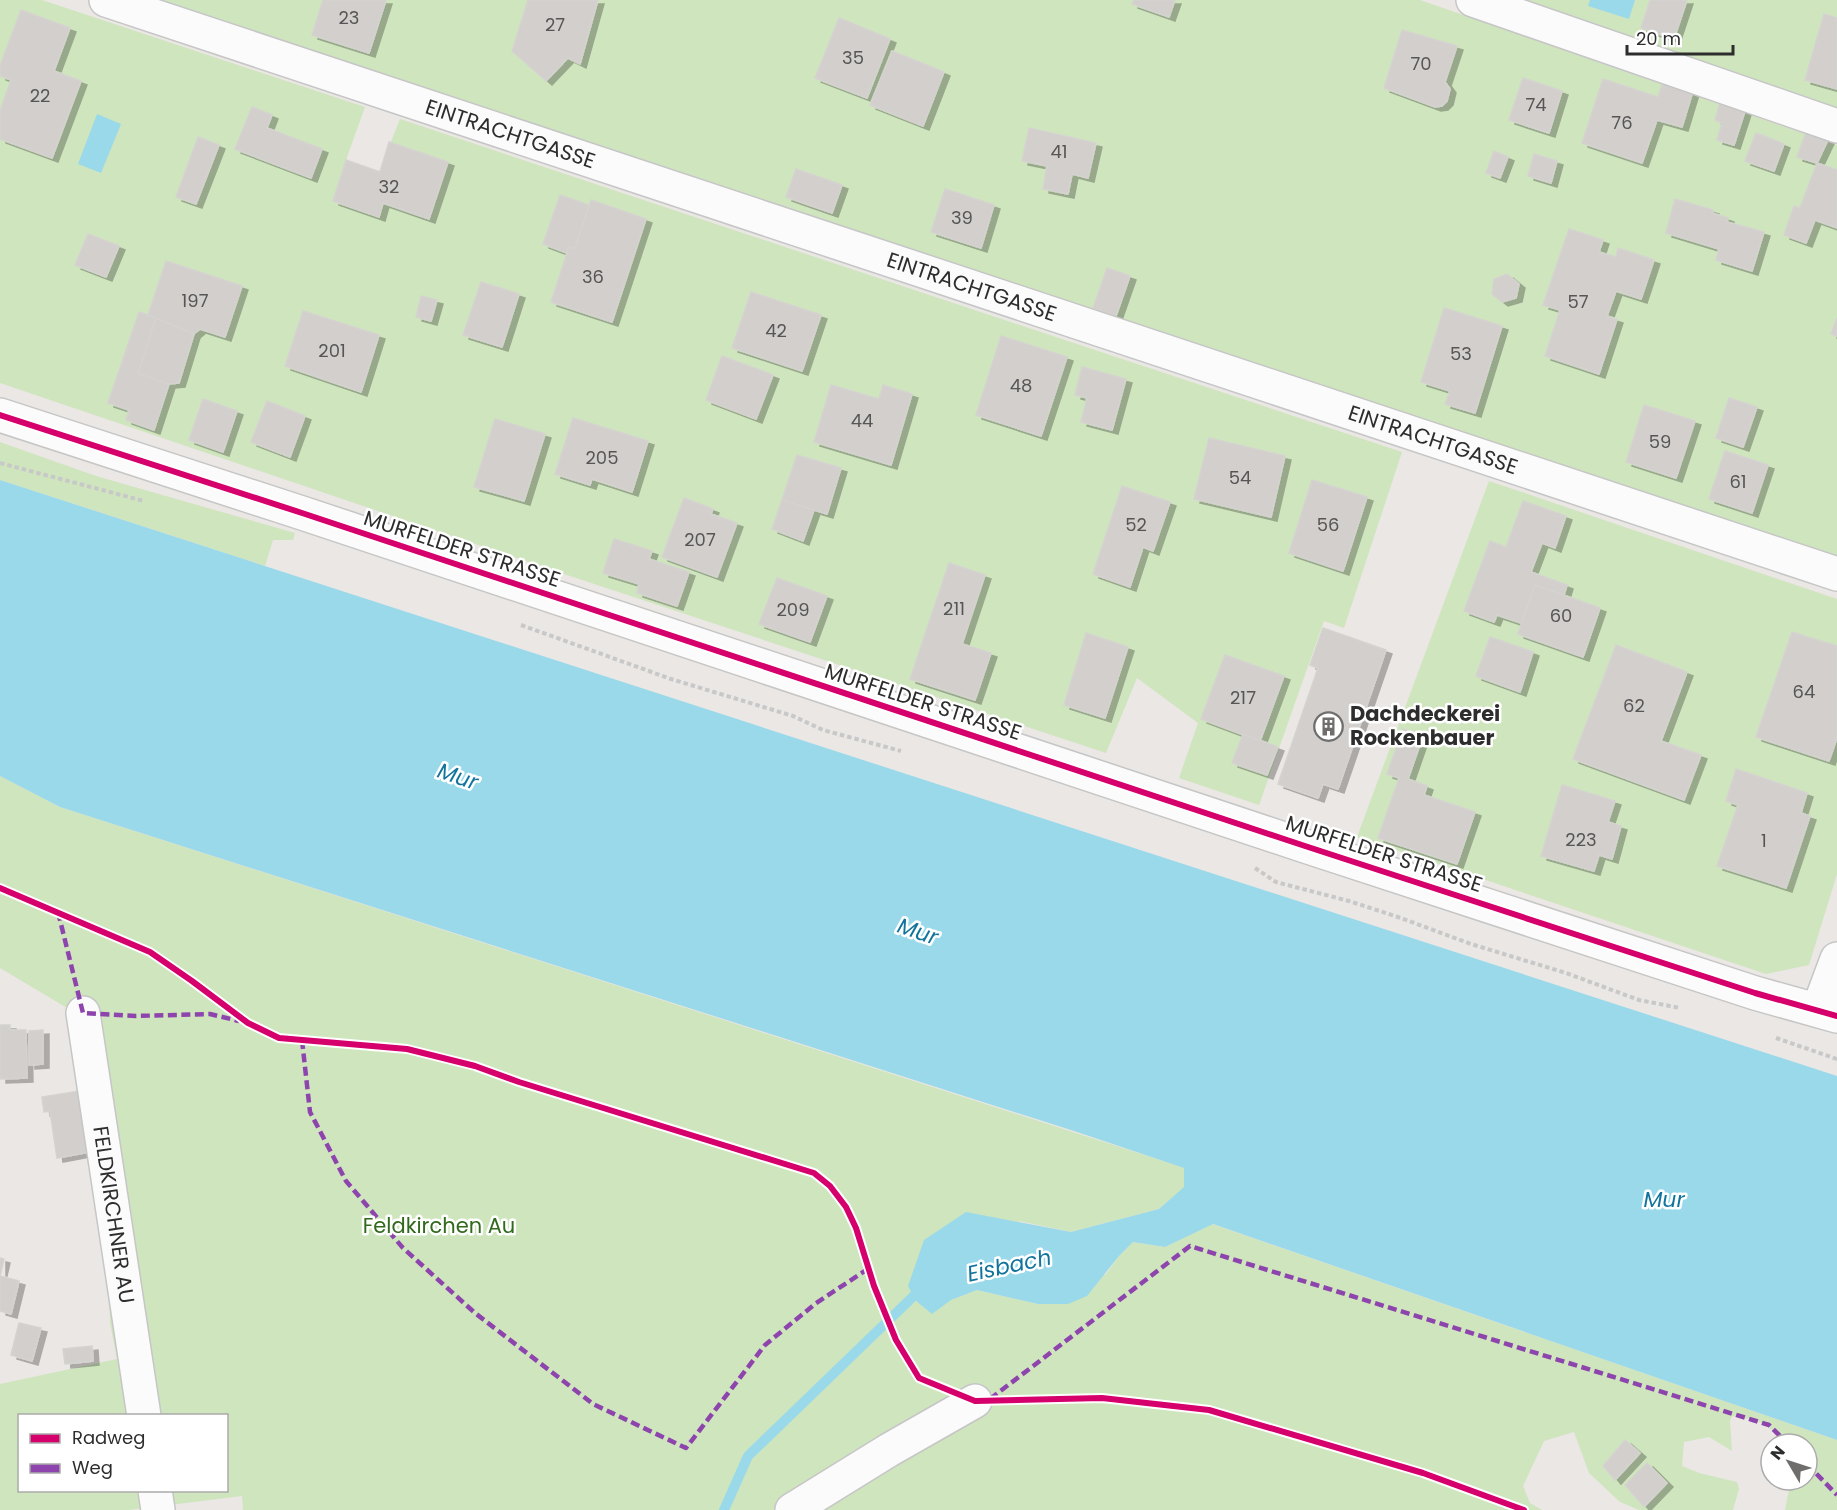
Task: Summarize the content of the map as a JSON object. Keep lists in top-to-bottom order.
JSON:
{
  "streets": {
    "street": ["EINTRACHTGASSE", "MURFELDER STRASSE", "FELDKIRCHNER AU"]
  },
  "water": ["Mur", "Eisbach"],
  "parks": ["Feldkirchen Au"],
  "places": {
    "building": ["Dachdeckerei Rockenbauer"]
  },
  "house_numbers": [
    "23",
    "27",
    "35",
    "70",
    "22",
    "74",
    "76",
    "41",
    "32",
    "39",
    "36",
    "197",
    "57",
    "42",
    "201",
    "53",
    "48",
    "44",
    "59",
    "205",
    "54",
    "61",
    "52",
    "56",
    "207",
    "211",
    "209",
    "60",
    "64",
    "217",
    "62",
    "223",
    "1"
  ],
  "legend": ["Radweg", "Weg"],
  "scale_bar": "20 m",
  "north": "top left"
}
